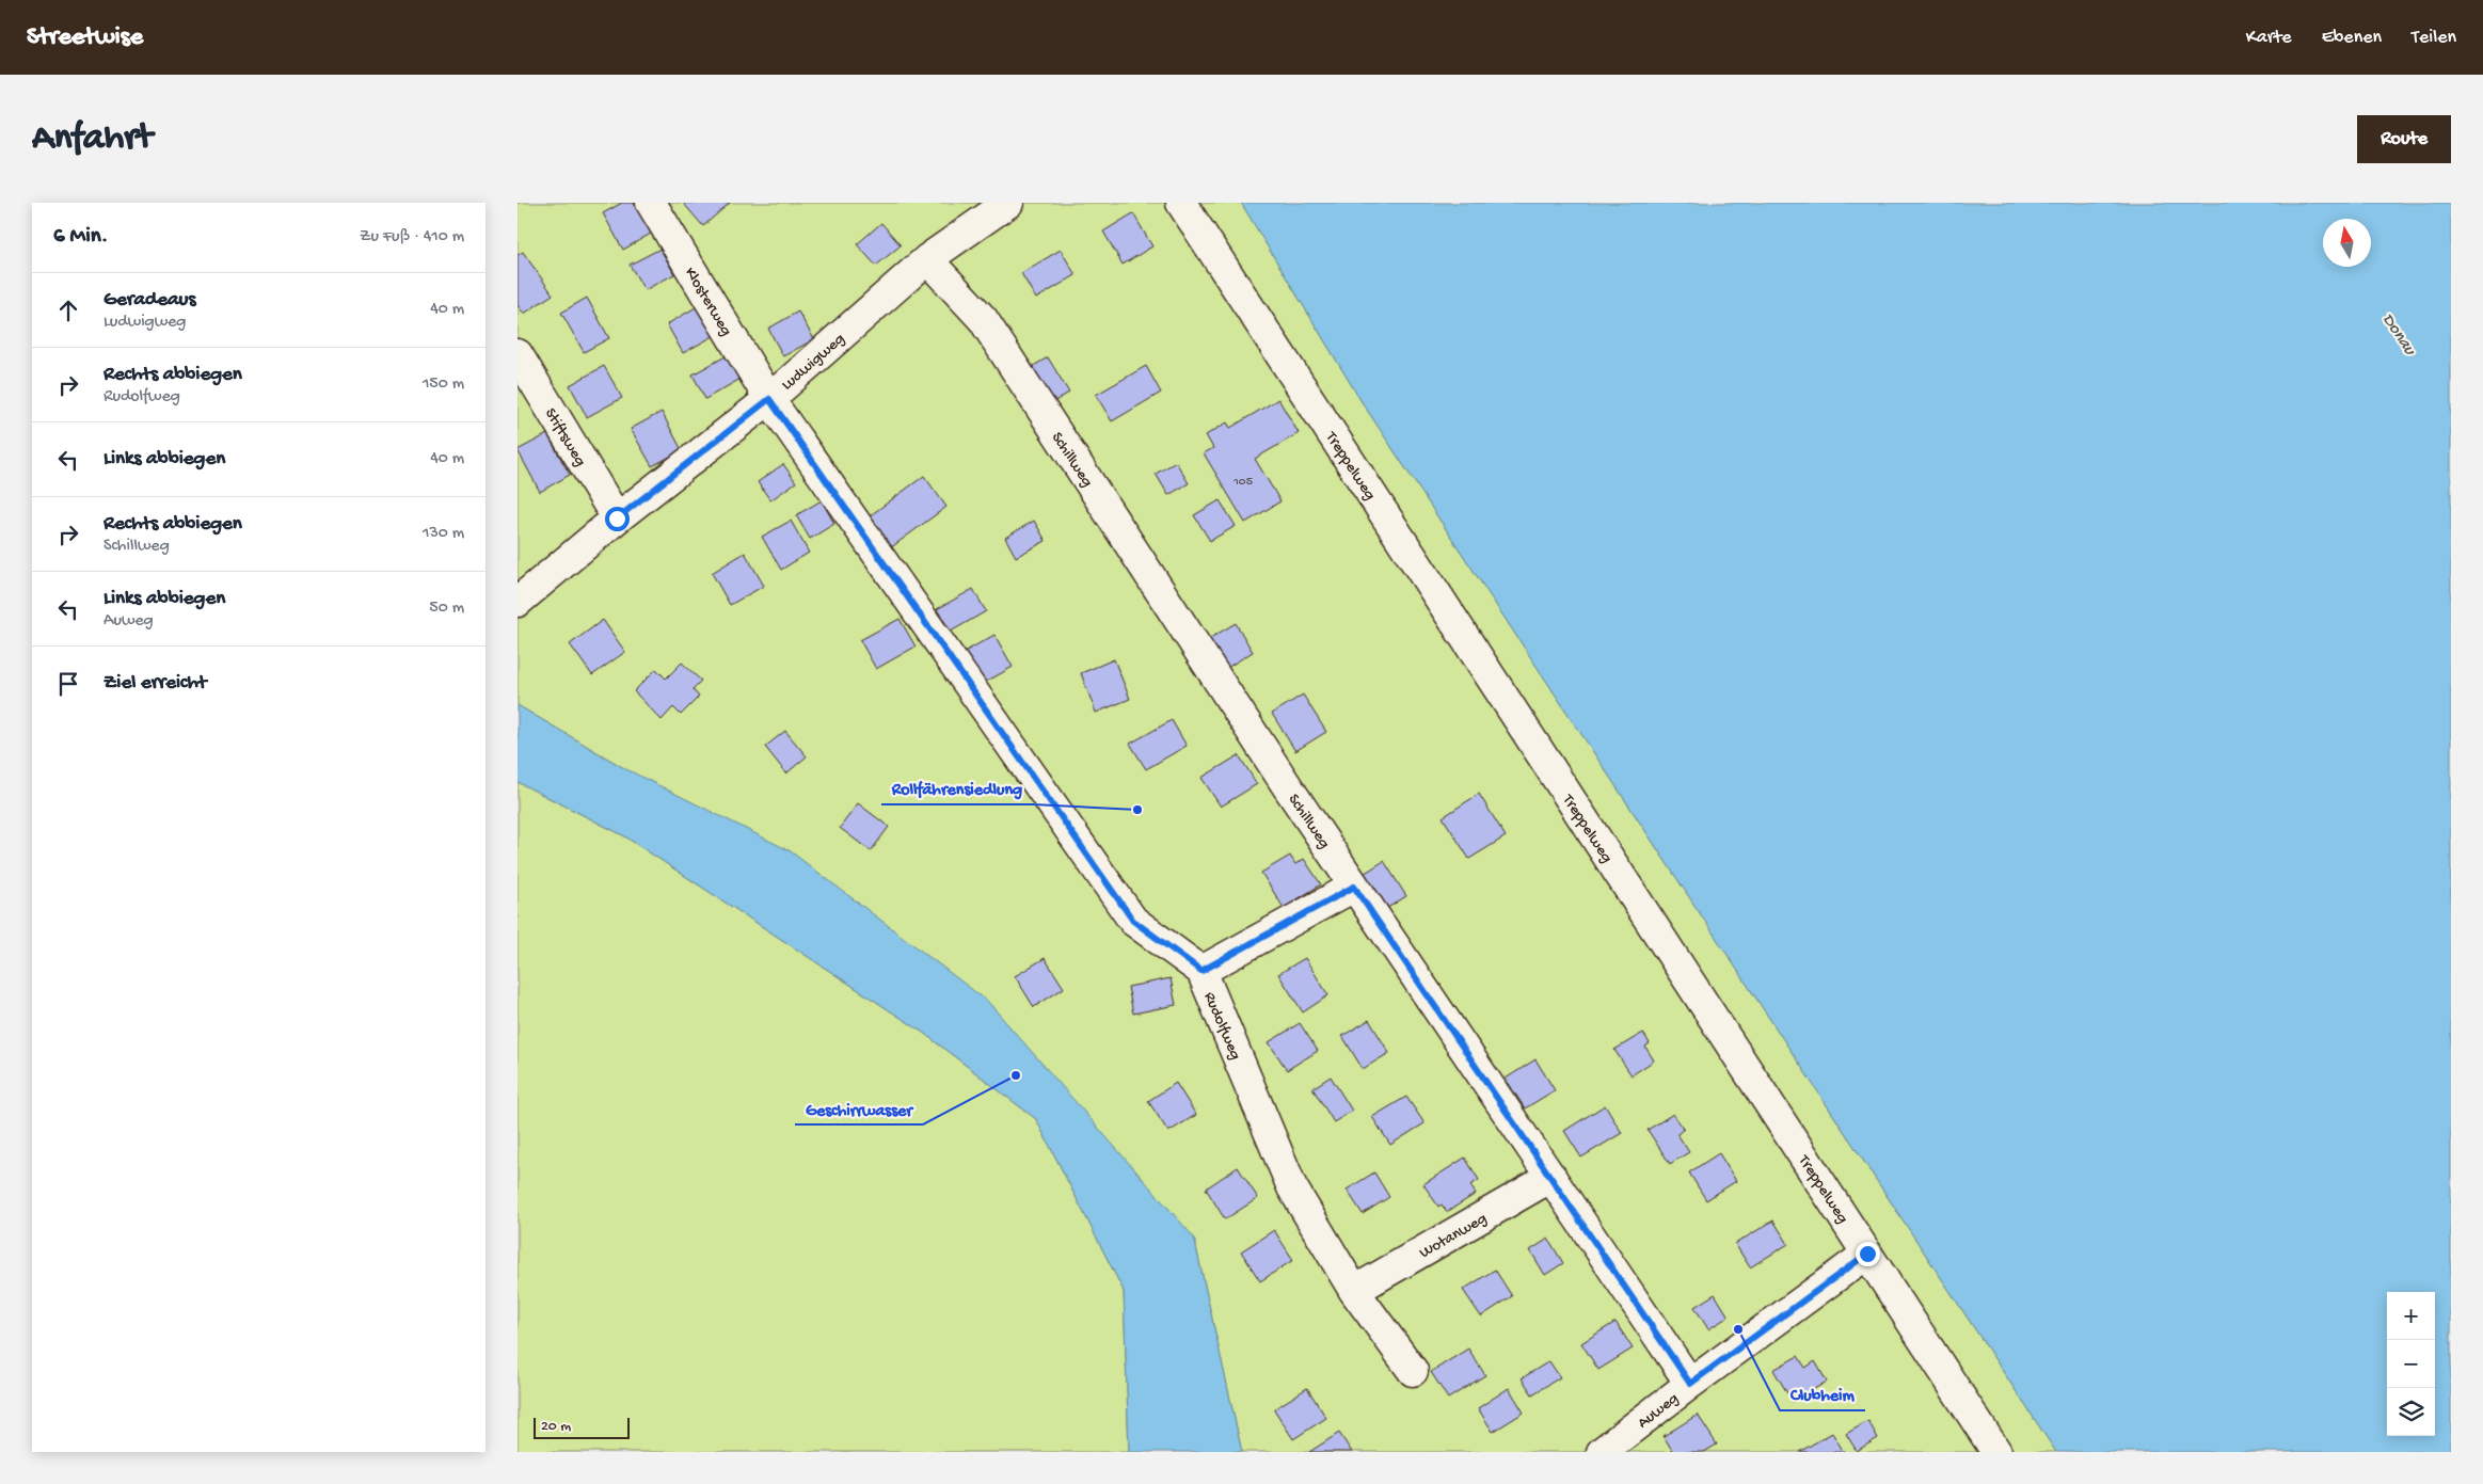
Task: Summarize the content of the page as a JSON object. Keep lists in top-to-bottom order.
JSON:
{
  "streets": {
    "street": [
      "Klosterweg",
      "Ludwigweg",
      "Stiftsweg",
      "Schillweg",
      "Treppelweg",
      "Rudolfweg",
      "Wotanweg",
      "Auweg"
    ]
  },
  "crossings": [
    ["Klosterweg", "Ludwigweg"],
    ["Klosterweg", "Rudolfweg"],
    ["Ludwigweg", "Stiftsweg"],
    ["Ludwigweg", "Schillweg"],
    ["Ludwigweg", "Rudolfweg"],
    ["Schillweg", "Wotanweg"],
    ["Schillweg", "Auweg"],
    ["Treppelweg", "Auweg"],
    ["Rudolfweg", "Wotanweg"]
  ],
  "water": ["Donau"],
  "places": ["Rollfährensiedlung", "Geschirrwasser", "Clubheim"],
  "house_numbers": ["105"],
  "scale_bar": "20 m",
  "north": "top",
  "page": {
    "header": "Streetwise",
    "nav": ["Karte", "Ebenen", "Teilen"],
    "buttons": "Route",
    "title": "Anfahrt",
    "heading": ["6 Min.", "Zu Fuß · 410 m"],
    "list": [
      ["Geradeaus", "Ludwigweg", "40 m"],
      ["Rechts abbiegen", "Rudolfweg", "150 m"],
      ["Links abbiegen", "40 m"],
      ["Rechts abbiegen", "Schillweg", "130 m"],
      ["Links abbiegen", "Auweg", "50 m"],
      "Ziel erreicht"
    ],
    "map_buttons": ["+", "−"],
    "scale": "20 m"
  }
}
